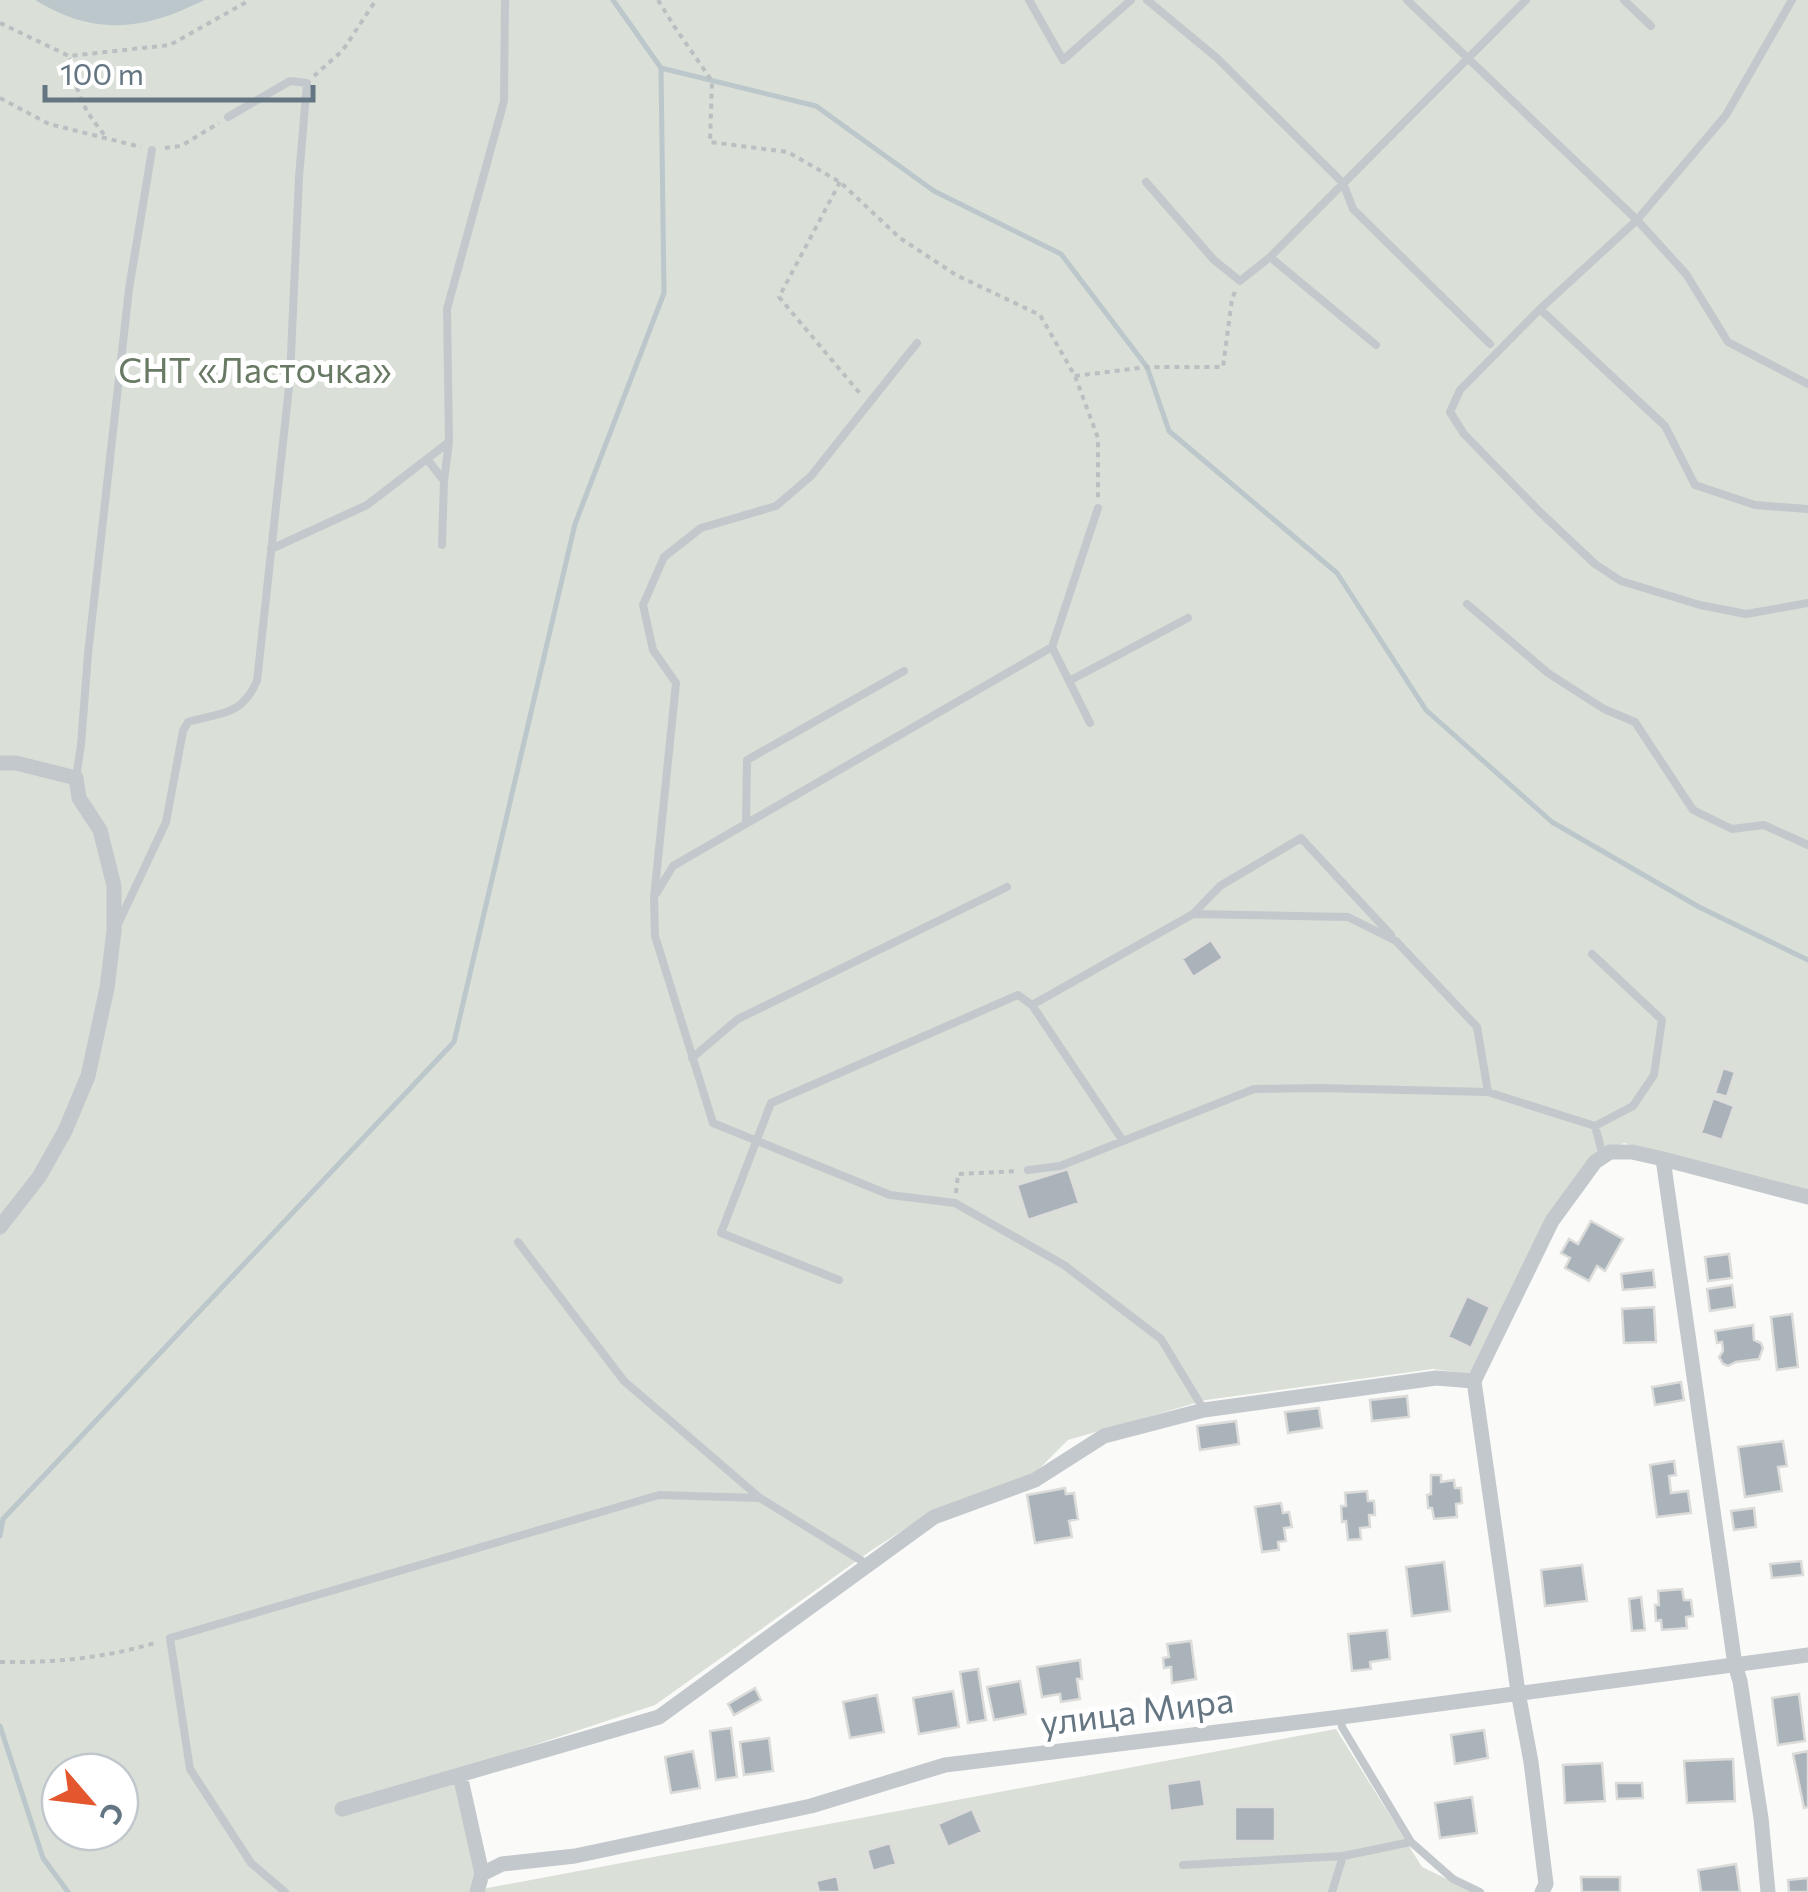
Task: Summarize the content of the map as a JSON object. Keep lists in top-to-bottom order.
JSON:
{
  "streets": {
    "street": ["улица Мира"]
  },
  "parks": ["СНТ «Ласточка»"],
  "scale_bar": "100 m",
  "north": "bottom right"
}
